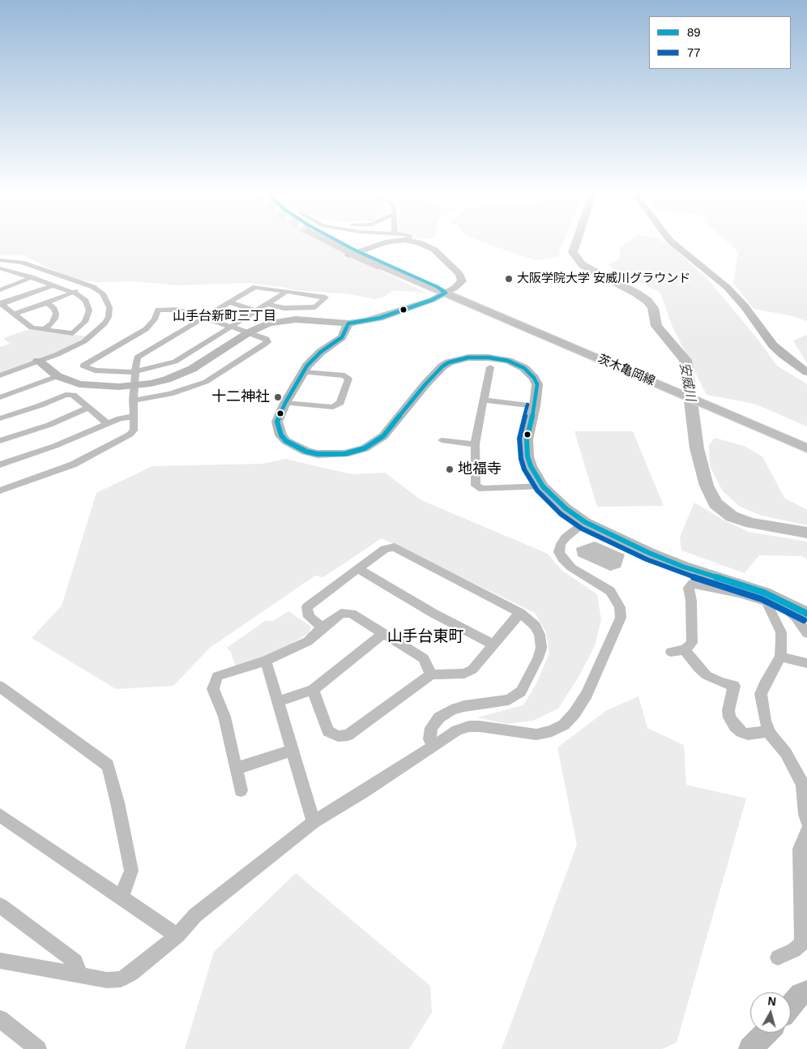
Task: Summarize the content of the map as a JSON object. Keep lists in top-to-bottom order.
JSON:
{
  "streets": {
    "main road": ["茨木亀岡線"]
  },
  "districts": ["山手台新町三丁目", "山手台東町"],
  "water": ["安威川"],
  "places": ["大阪学院大学 安威川グラウンド", "十二神社", "地福寺"],
  "lines": ["transit line 89", "transit line 77"],
  "legend": ["89", "77"],
  "north": "top"
}
